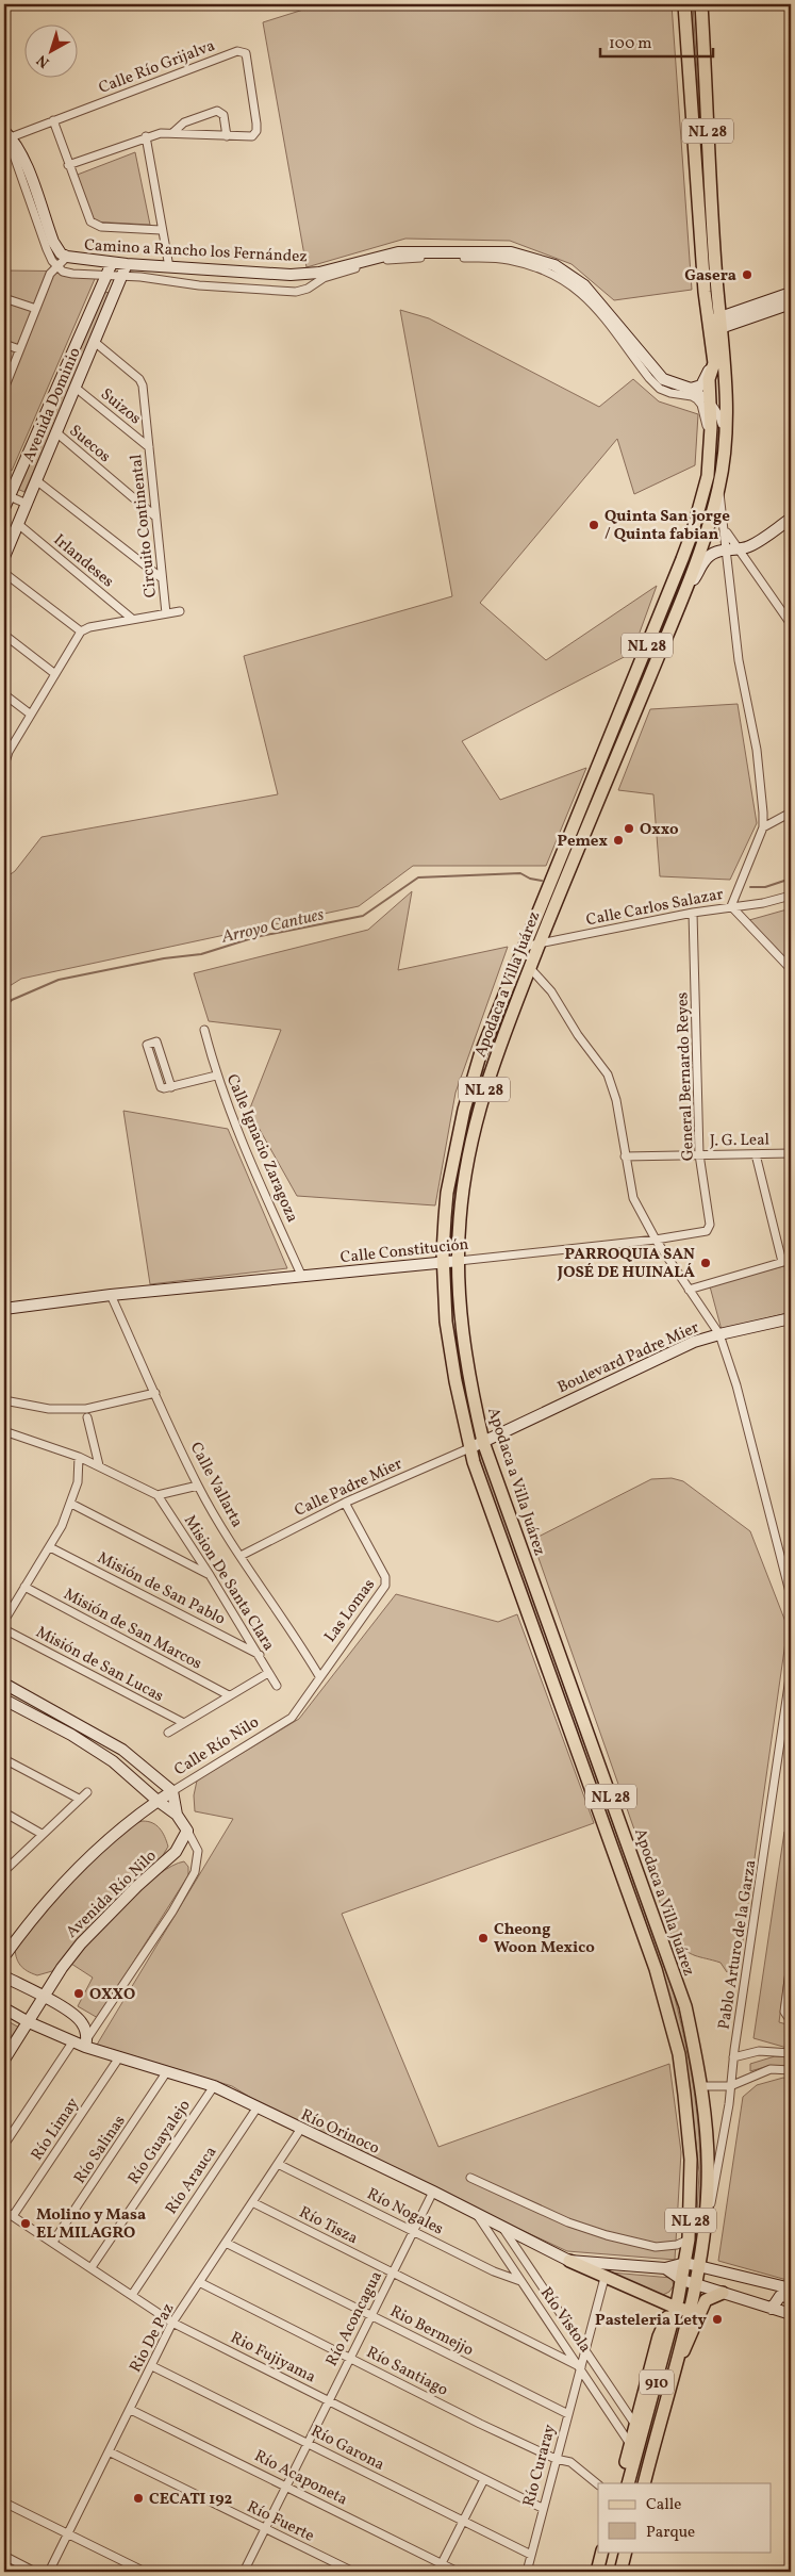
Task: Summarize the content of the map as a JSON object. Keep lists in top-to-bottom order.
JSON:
{
  "streets": {
    "main road": ["NL 28", "Apodaca a Villa Juárez", "910"],
    "street": [
      "Calle Río Grijalva",
      "Camino a Rancho los Fernández",
      "Avenida Dominio",
      "Suizos",
      "Suecos",
      "Circuito Continental",
      "Irlandeses",
      "Calle Carlos Salazar",
      "General Bernardo Reyes",
      "J. G. Leal",
      "Calle Ignacio Zaragoza",
      "Calle Constitución",
      "Boulevard Padre Mier",
      "Calle Vallarta",
      "Calle Padre Mier",
      "Mision De Santa Clara",
      "Misión de San Pablo",
      "Las Lomas",
      "Misión de San Marcos",
      "Misión de San Lucas",
      "Calle Río Nilo",
      "Avenida Río Nilo",
      "Pablo Arturo de la Garza",
      "Río Limay",
      "Río Orinoco",
      "Río Guayalejo",
      "Río Salinas",
      "Río Arauca",
      "Río Nogales",
      "Río Tisza",
      "Río Aconcagua",
      "Río Vistola",
      "Rio Bermejjo",
      "Rio De Paz",
      "Rio Fujiyama",
      "Río Santiago",
      "Río Garona",
      "Río Curaray",
      "Río Acaponeta",
      "Río Fuerte"
    ]
  },
  "crossings": [
    ["Calle Río Grijalva", "Camino a Rancho los Fernández"],
    ["Camino a Rancho los Fernández", "Avenida Dominio"],
    ["Avenida Dominio", "Suizos"],
    ["Avenida Dominio", "Suecos"],
    ["Avenida Dominio", "Circuito Continental"],
    ["Avenida Dominio", "Irlandeses"],
    ["Suizos", "Circuito Continental"],
    ["Suecos", "Circuito Continental"],
    ["Circuito Continental", "Irlandeses"],
    ["Calle Carlos Salazar", "Apodaca a Villa Juárez"],
    ["Calle Carlos Salazar", "General Bernardo Reyes"],
    ["Apodaca a Villa Juárez", "Calle Constitución"],
    ["Apodaca a Villa Juárez", "Boulevard Padre Mier"],
    ["Apodaca a Villa Juárez", "Calle Padre Mier"],
    ["Apodaca a Villa Juárez", "Pablo Arturo de la Garza"],
    ["Apodaca a Villa Juárez", "Río Orinoco"],
    ["Apodaca a Villa Juárez", "910"],
    ["General Bernardo Reyes", "J. G. Leal"],
    ["General Bernardo Reyes", "Calle Constitución"],
    ["Calle Ignacio Zaragoza", "Calle Constitución"],
    ["Calle Constitución", "Calle Vallarta"],
    ["Boulevard Padre Mier", "Calle Padre Mier"],
    ["Calle Vallarta", "Calle Padre Mier"],
    ["Calle Vallarta", "Las Lomas"],
    ["Calle Vallarta", "Calle Río Nilo"],
    ["Calle Padre Mier", "Las Lomas"],
    ["Mision De Santa Clara", "Misión de San Pablo"],
    ["Las Lomas", "Calle Río Nilo"],
    ["Avenida Río Nilo", "Río Orinoco"],
    ["Río Limay", "Río Orinoco"],
    ["Río Limay", "Rio Fujiyama"],
    ["Río Orinoco", "Río Guayalejo"],
    ["Río Orinoco", "Río Salinas"],
    ["Río Orinoco", "Río Arauca"],
    ["Río Orinoco", "Río Aconcagua"],
    ["Río Orinoco", "Río Vistola"],
    ["Río Orinoco", "Rio De Paz"],
    ["Río Guayalejo", "Rio Fujiyama"],
    ["Río Salinas", "Rio Fujiyama"],
    ["Río Arauca", "Rio Fujiyama"],
    ["Río Nogales", "Río Aconcagua"],
    ["Río Nogales", "Río Vistola"],
    ["Río Nogales", "Rio De Paz"],
    ["Río Tisza", "Río Aconcagua"],
    ["Río Tisza", "Rio De Paz"],
    ["Río Aconcagua", "Rio Bermejjo"],
    ["Río Aconcagua", "Rio Fujiyama"],
    ["Río Aconcagua", "Río Santiago"],
    ["Río Aconcagua", "Río Garona"],
    ["Río Aconcagua", "Río Acaponeta"],
    ["Río Aconcagua", "Río Fuerte"],
    ["Río Vistola", "Río Curaray"],
    ["Rio Bermejjo", "Rio De Paz"],
    ["Rio Bermejjo", "Río Curaray"],
    ["Rio De Paz", "Rio Fujiyama"],
    ["Rio De Paz", "Río Santiago"],
    ["Rio De Paz", "Río Garona"],
    ["Rio De Paz", "Río Acaponeta"],
    ["Rio De Paz", "Río Fuerte"],
    ["Rio Fujiyama", "Río Curaray"],
    ["Río Santiago", "Río Curaray"],
    ["Río Garona", "Río Curaray"]
  ],
  "water": ["Arroyo Cantues"],
  "places": [
    "Gasera",
    "Quinta San jorge / Quinta fabian",
    "Oxxo",
    "Pemex",
    "PARROQUIA SAN JOSÉ DE HUINALÁ",
    "Cheong Woon Mexico",
    "OXXO",
    "Molino y Masa EL MILAGRO",
    "Pasteleria Lety",
    "CECATI 192"
  ],
  "legend": ["Calle", "Parque"],
  "scale_bar": "100 m",
  "north": "bottom left"
}
